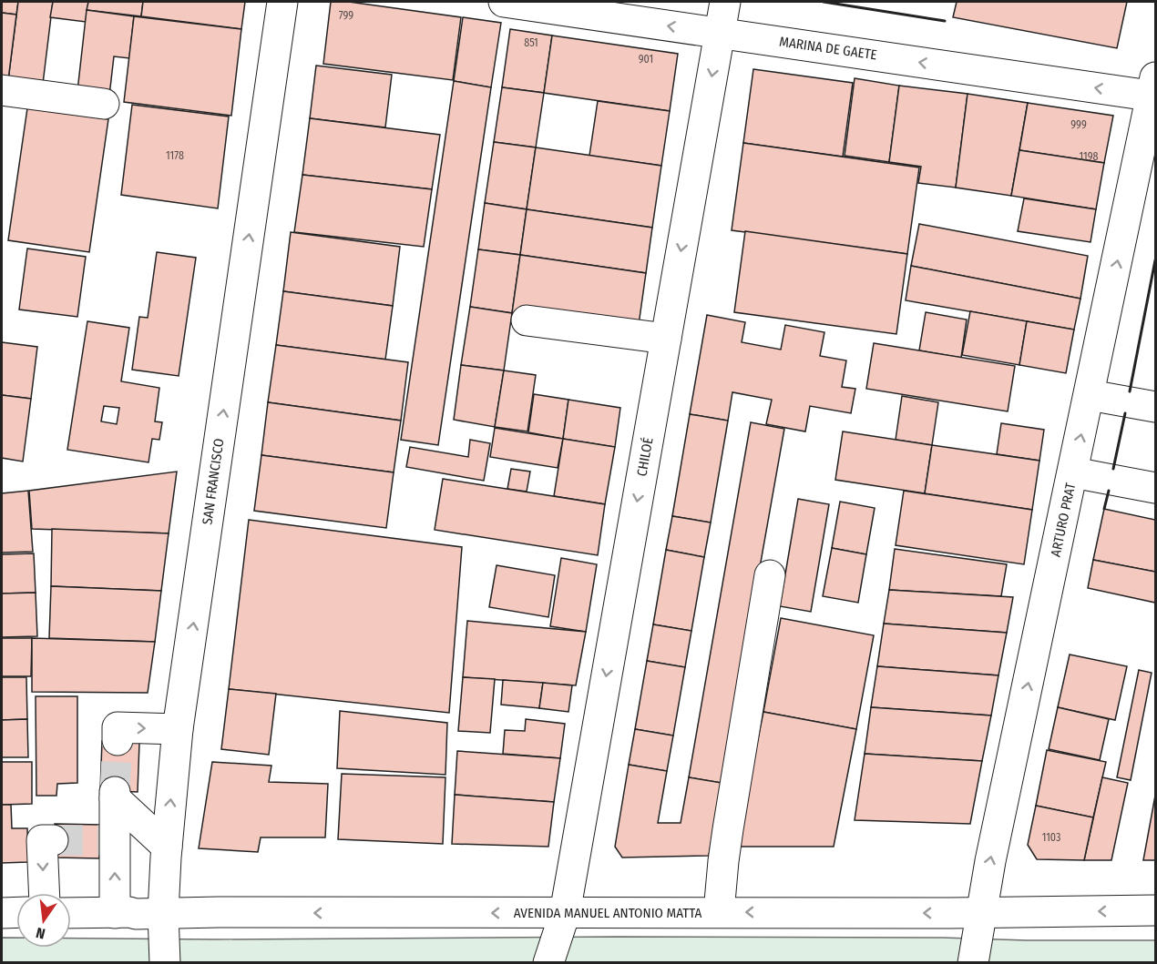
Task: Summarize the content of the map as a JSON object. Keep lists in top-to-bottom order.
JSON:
{
  "streets": {
    "street": [
      "MARINA DE GAETE",
      "CHILOÉ",
      "SAN FRANCISCO",
      "ARTURO PRAT",
      "AVENIDA MANUEL ANTONIO MATTA"
    ]
  },
  "crossings": [
    ["MARINA DE GAETE", "CHILOÉ"],
    ["MARINA DE GAETE", "ARTURO PRAT"],
    ["CHILOÉ", "AVENIDA MANUEL ANTONIO MATTA"],
    ["SAN FRANCISCO", "AVENIDA MANUEL ANTONIO MATTA"],
    ["ARTURO PRAT", "AVENIDA MANUEL ANTONIO MATTA"]
  ],
  "one_way": [
    "MARINA DE GAETE",
    "SAN FRANCISCO",
    "ARTURO PRAT",
    "AVENIDA MANUEL ANTONIO MATTA"
  ],
  "house_numbers": [
    "799",
    "851",
    "901",
    "999",
    "1178",
    "1198",
    "1103"
  ],
  "north": "bottom"
}
